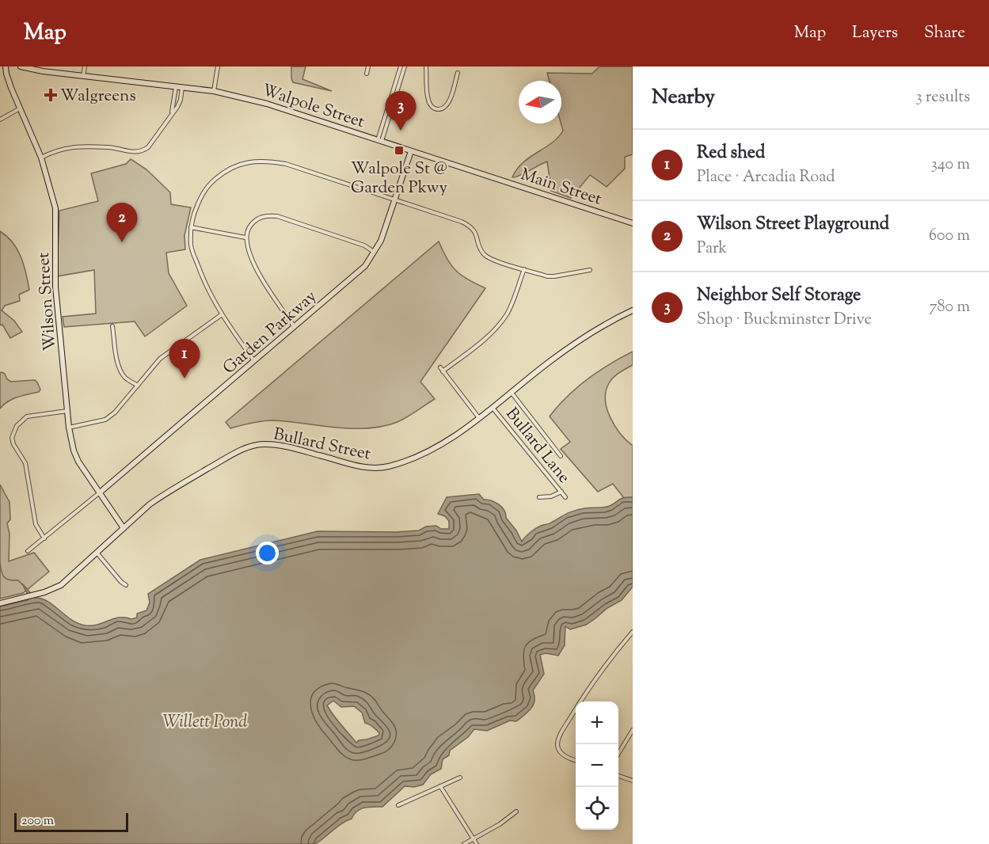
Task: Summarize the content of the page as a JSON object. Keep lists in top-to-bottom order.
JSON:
{
  "streets": {
    "main road": [
      "Walpole Street",
      "Main Street",
      "Wilson Street",
      "Garden Parkway",
      "Bullard Street"
    ],
    "street": ["Bullard Lane"]
  },
  "crossings": [
    ["Walpole Street", "Main Street"],
    ["Walpole Street", "Garden Parkway"],
    ["Wilson Street", "Garden Parkway"],
    ["Wilson Street", "Bullard Street"],
    ["Bullard Street", "Bullard Lane"]
  ],
  "water": ["Willett Pond"],
  "places": {
    "health": ["Walgreens"],
    "transit": ["Walpole St @ Garden Pkwy"]
  },
  "scale_bar": "200 m",
  "north": "left",
  "page": {
    "header": "Map",
    "nav": ["Map", "Layers", "Share"],
    "heading": ["Nearby", "3 results"],
    "pins": ["3", "2", "1"],
    "list": [
      {
        "mark": "1",
        "name": "Red shed",
        "note": "Place · Arcadia Road",
        "value": "340 m"
      },
      {
        "mark": "2",
        "name": "Wilson Street Playground",
        "note": "Park",
        "value": "600 m"
      },
      {
        "mark": "3",
        "name": "Neighbor Self Storage",
        "note": "Shop · Buckminster Drive",
        "value": "780 m"
      }
    ],
    "map_buttons": ["+", "−"],
    "scale": "200 m"
  }
}
